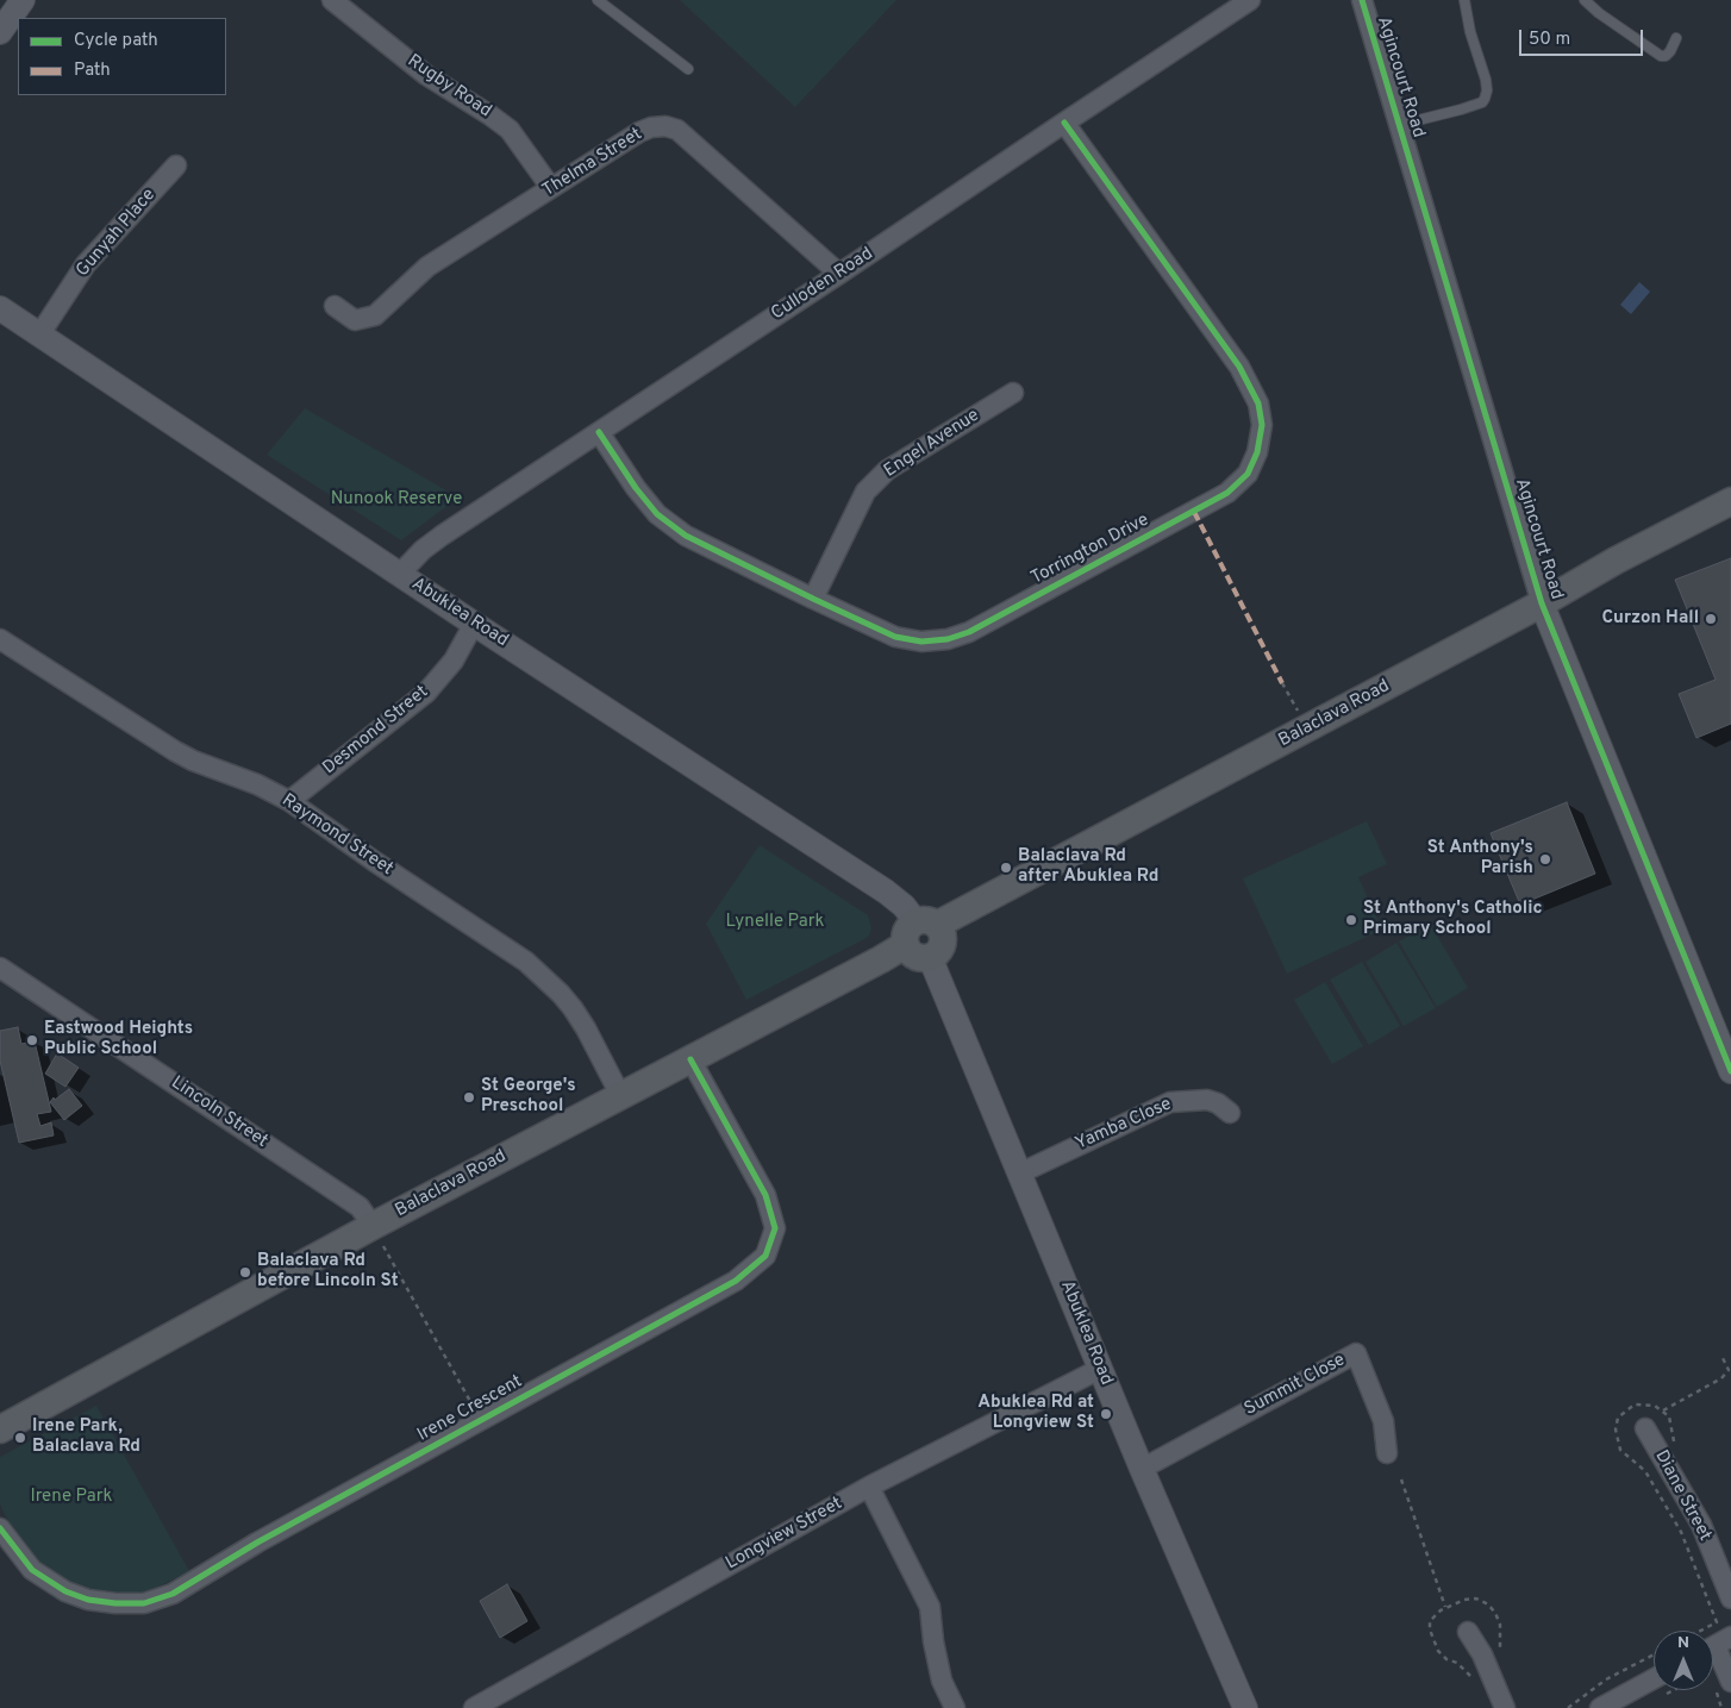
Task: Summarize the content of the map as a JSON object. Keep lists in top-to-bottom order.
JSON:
{
  "streets": {
    "main road": ["Balaclava Road"],
    "street": [
      "Agincourt Road",
      "Rugby Road",
      "Thelma Street",
      "Gunyah Place",
      "Culloden Road",
      "Engel Avenue",
      "Torrington Drive",
      "Abuklea Road",
      "Desmond Street",
      "Raymond Street",
      "Lincoln Street",
      "Yamba Close",
      "Summit Close",
      "Irene Crescent",
      "Diane Street",
      "Longview Street"
    ]
  },
  "crossings": [
    ["Agincourt Road", "Balaclava Road"],
    ["Rugby Road", "Thelma Street"],
    ["Thelma Street", "Culloden Road"],
    ["Gunyah Place", "Abuklea Road"],
    ["Culloden Road", "Torrington Drive"],
    ["Culloden Road", "Abuklea Road"],
    ["Engel Avenue", "Torrington Drive"],
    ["Abuklea Road", "Balaclava Road"],
    ["Abuklea Road", "Desmond Street"],
    ["Abuklea Road", "Yamba Close"],
    ["Abuklea Road", "Summit Close"],
    ["Abuklea Road", "Longview Street"],
    ["Balaclava Road", "Raymond Street"],
    ["Balaclava Road", "Lincoln Street"],
    ["Balaclava Road", "Irene Crescent"],
    ["Desmond Street", "Raymond Street"]
  ],
  "parks": ["Nunook Reserve", "Lynelle Park", "Irene Park"],
  "places": [
    "Curzon Hall",
    "St Anthony's Parish",
    "Balaclava Rd after Abuklea Rd",
    "St Anthony's Catholic Primary School",
    "Eastwood Heights Public School",
    "St George's Preschool",
    "Balaclava Rd before Lincoln St",
    "Abuklea Rd at Longview St",
    "Irene Park, Balaclava Rd"
  ],
  "legend": ["Cycle path", "Path"],
  "scale_bar": "50 m",
  "north": "top"
}
